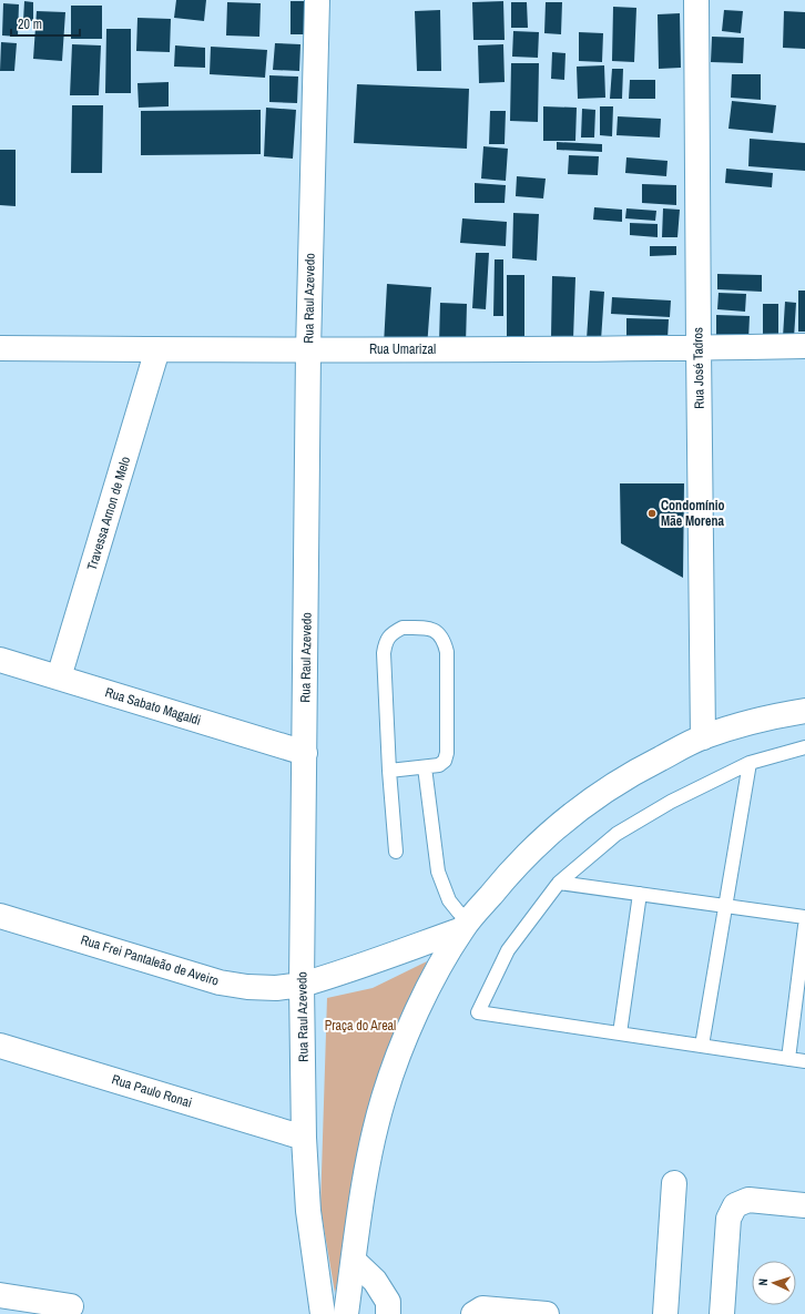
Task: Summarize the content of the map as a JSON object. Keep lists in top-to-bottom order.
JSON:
{
  "streets": {
    "street": [
      "Rua Raul Azevedo",
      "Rua Umarizal",
      "Rua José Tadros",
      "Travessa Arnon de Melo",
      "Rua Sabato Magaldi",
      "Rua Frei Pantaleão de Aveiro",
      "Rua Paulo Ronai"
    ]
  },
  "crossings": [
    ["Rua Raul Azevedo", "Rua Umarizal"],
    ["Rua Raul Azevedo", "Rua Sabato Magaldi"],
    ["Rua Raul Azevedo", "Rua Frei Pantaleão de Aveiro"],
    ["Rua Raul Azevedo", "Rua Paulo Ronai"],
    ["Rua Umarizal", "Rua José Tadros"],
    ["Rua Umarizal", "Travessa Arnon de Melo"],
    ["Travessa Arnon de Melo", "Rua Sabato Magaldi"]
  ],
  "parks": ["Praça do Areal"],
  "places": ["Condomínio Mãe Morena"],
  "scale_bar": "20 m",
  "north": "left"
}
